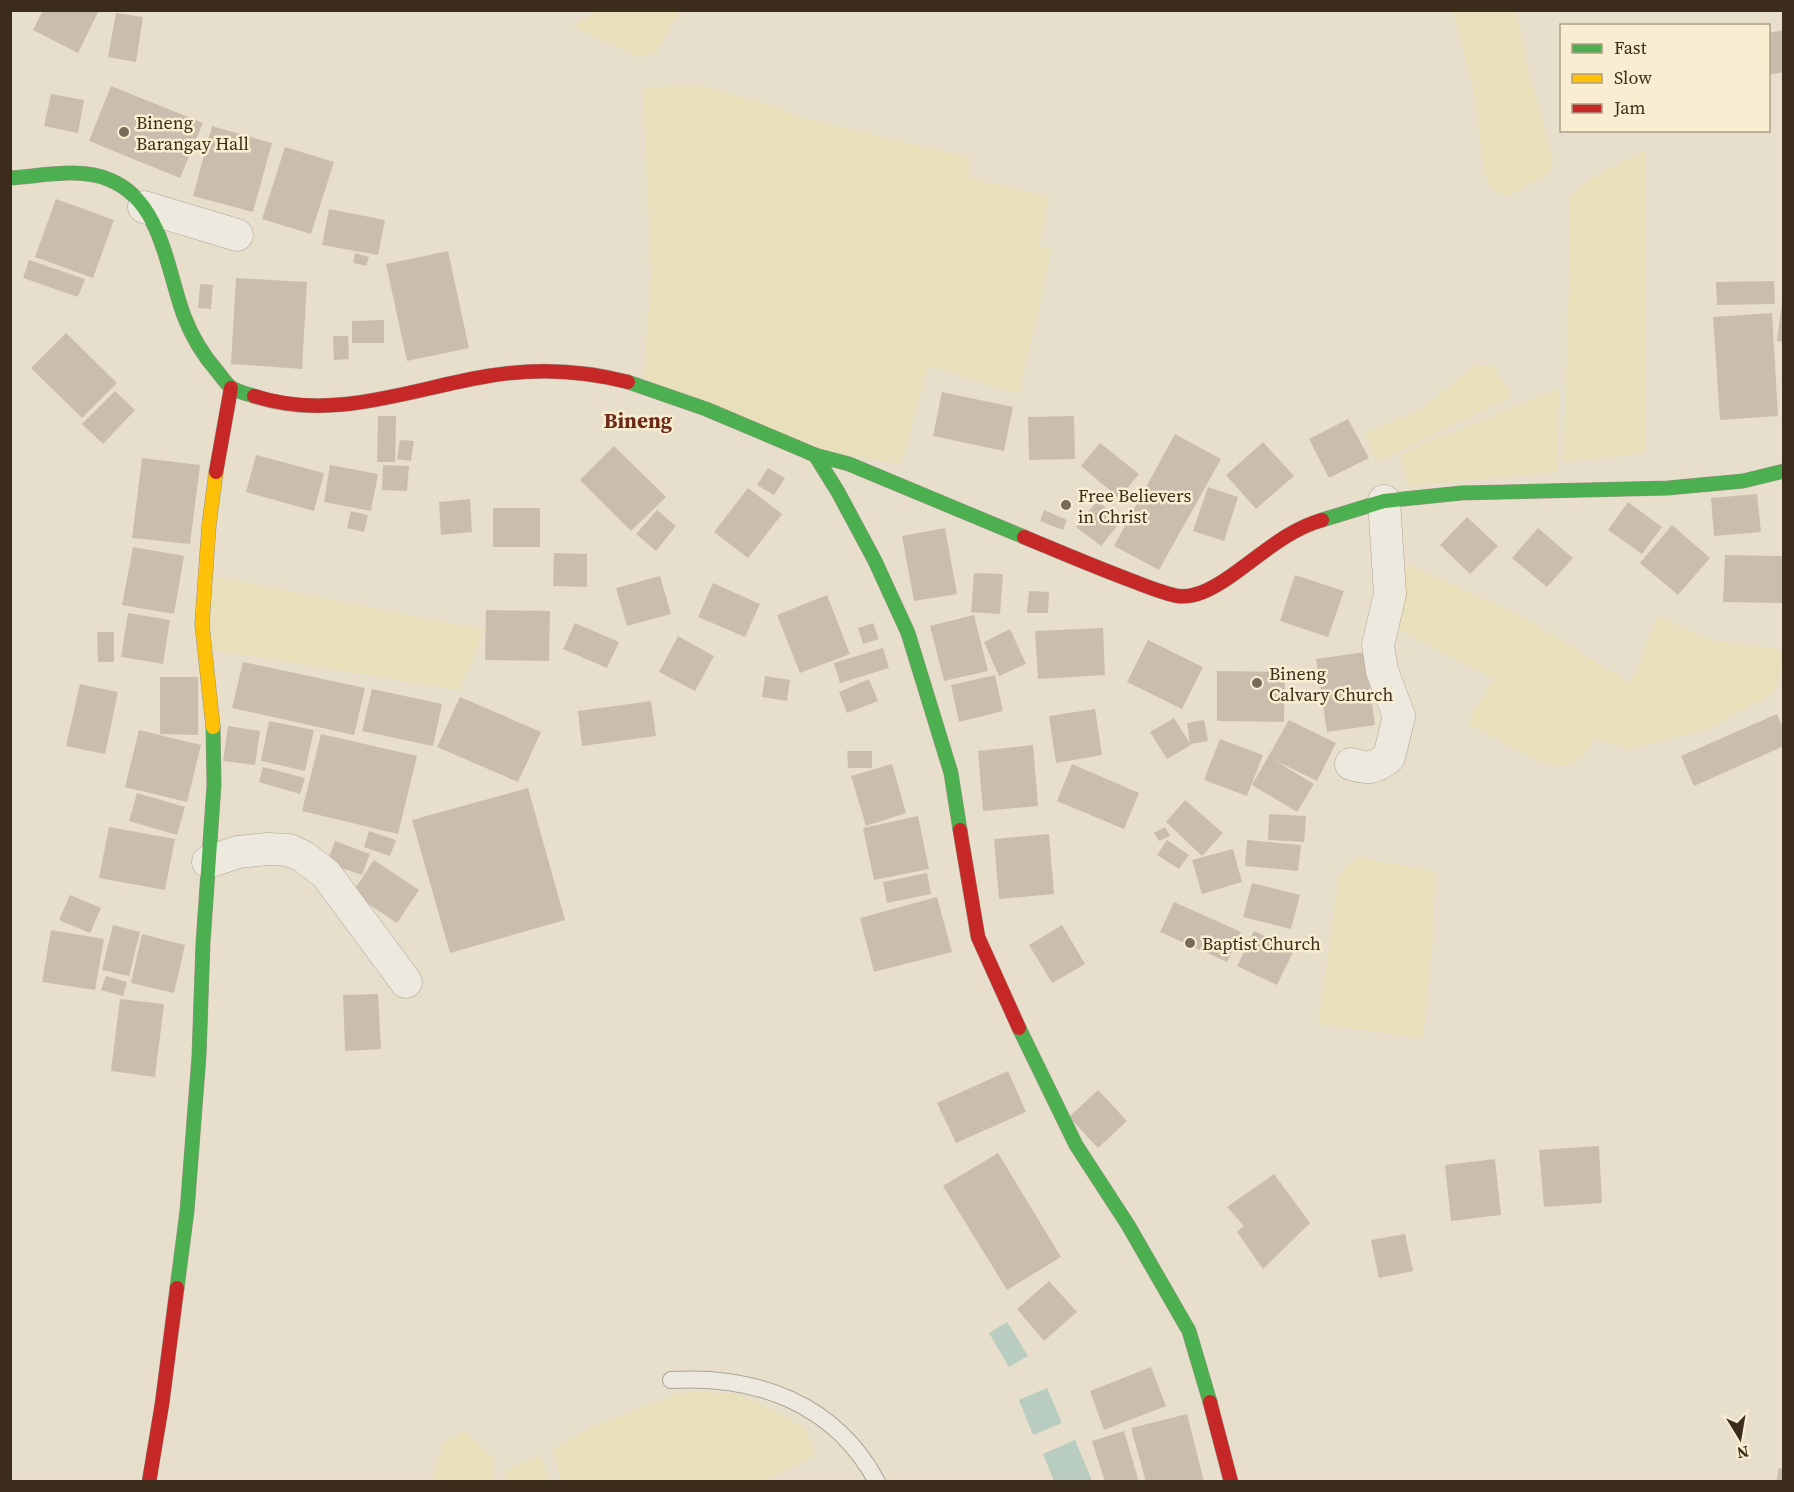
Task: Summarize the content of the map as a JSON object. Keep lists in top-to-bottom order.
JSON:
{
  "districts": ["Bineng"],
  "places": [
    "Bineng Barangay Hall",
    "Free Believers in Christ",
    "Bineng Calvary Church",
    "Baptist Church"
  ],
  "legend": ["Fast", "Slow", "Jam"],
  "north": "bottom"
}
